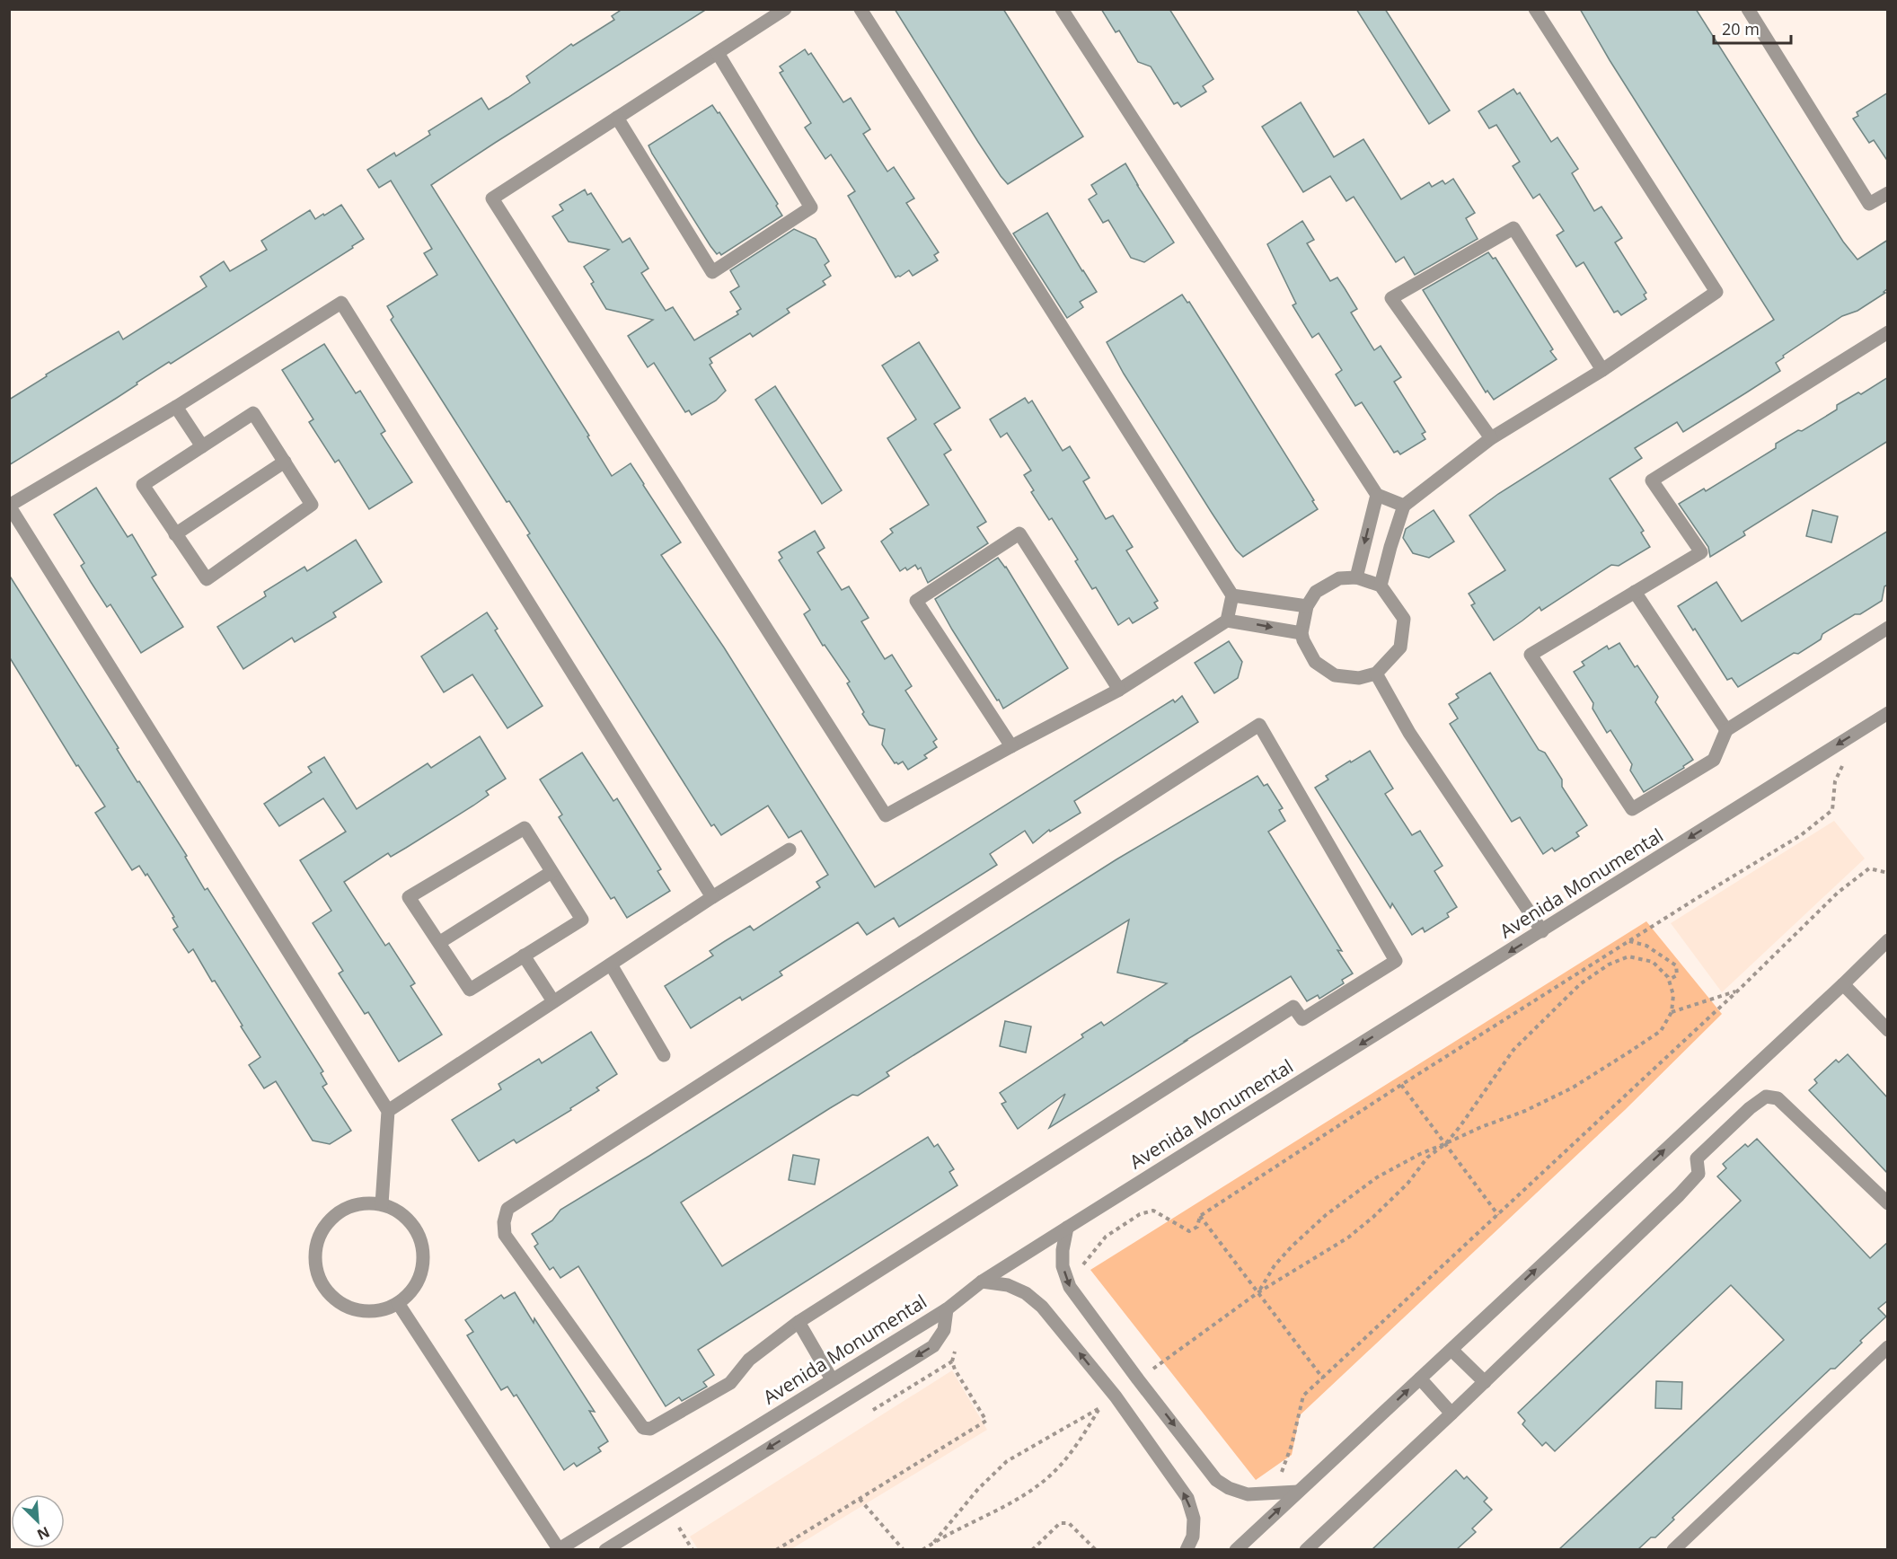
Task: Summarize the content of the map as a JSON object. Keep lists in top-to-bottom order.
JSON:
{
  "streets": {
    "street": ["Avenida Monumental"]
  },
  "one_way": ["Avenida Monumental"],
  "scale_bar": "20 m",
  "north": "bottom right"
}
